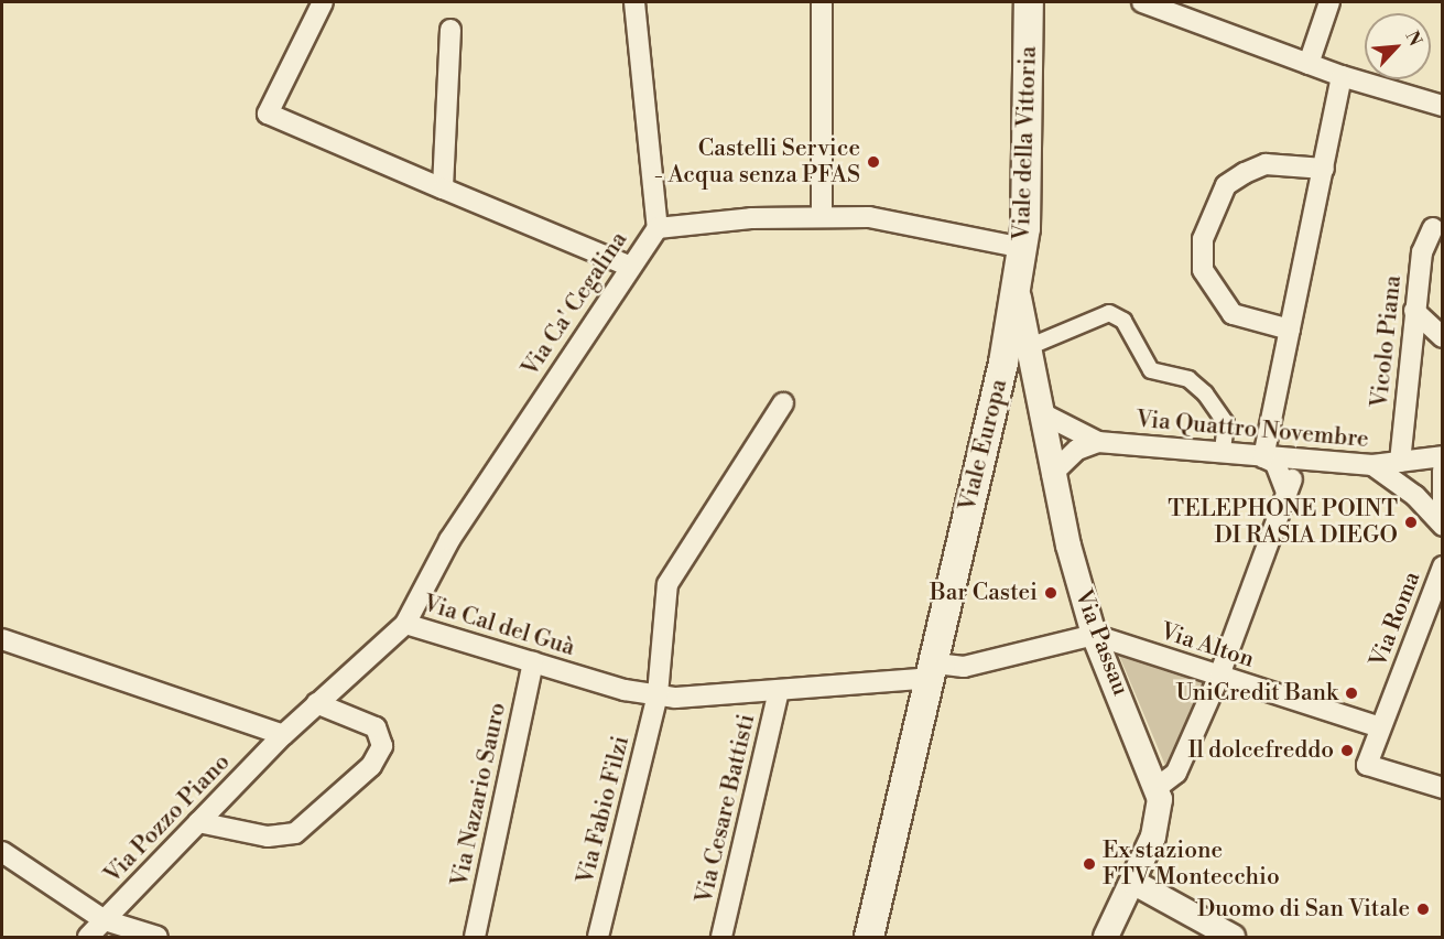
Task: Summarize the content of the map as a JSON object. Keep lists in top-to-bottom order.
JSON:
{
  "streets": {
    "main road": ["Viale della Vittoria", "Viale Europa"],
    "street": [
      "Via Ca' Cegalina",
      "Vicolo Piana",
      "Via Quattro Novembre",
      "Via Roma",
      "Via Cal del Guà",
      "Via Passau",
      "Via Alton",
      "Via Nazario Sauro",
      "Via Cesare Battisti",
      "Via Fabio Filzi",
      "Via Pozzo Piano"
    ]
  },
  "crossings": [
    ["Viale della Vittoria", "Via Ca' Cegalina"],
    ["Viale della Vittoria", "Viale Europa"],
    ["Viale della Vittoria", "Via Passau"],
    ["Via Ca' Cegalina", "Via Cal del Guà"],
    ["Vicolo Piana", "Via Quattro Novembre"],
    ["Via Quattro Novembre", "Via Passau"],
    ["Viale Europa", "Via Cal del Guà"],
    ["Viale Europa", "Via Passau"],
    ["Via Roma", "Via Alton"],
    ["Via Cal del Guà", "Via Passau"],
    ["Via Cal del Guà", "Via Alton"],
    ["Via Cal del Guà", "Via Nazario Sauro"],
    ["Via Cal del Guà", "Via Cesare Battisti"],
    ["Via Cal del Guà", "Via Fabio Filzi"],
    ["Via Cal del Guà", "Via Pozzo Piano"],
    ["Via Passau", "Via Alton"]
  ],
  "places": [
    "Castelli Service - Acqua senza PFAS",
    "TELEPHONE POINT DI RASIA DIEGO",
    "Bar Castei",
    "UniCredit Bank",
    "Il dolcefreddo",
    "Ex stazione FTV Montecchio",
    "Duomo di San Vitale"
  ],
  "north": "top right"
}
